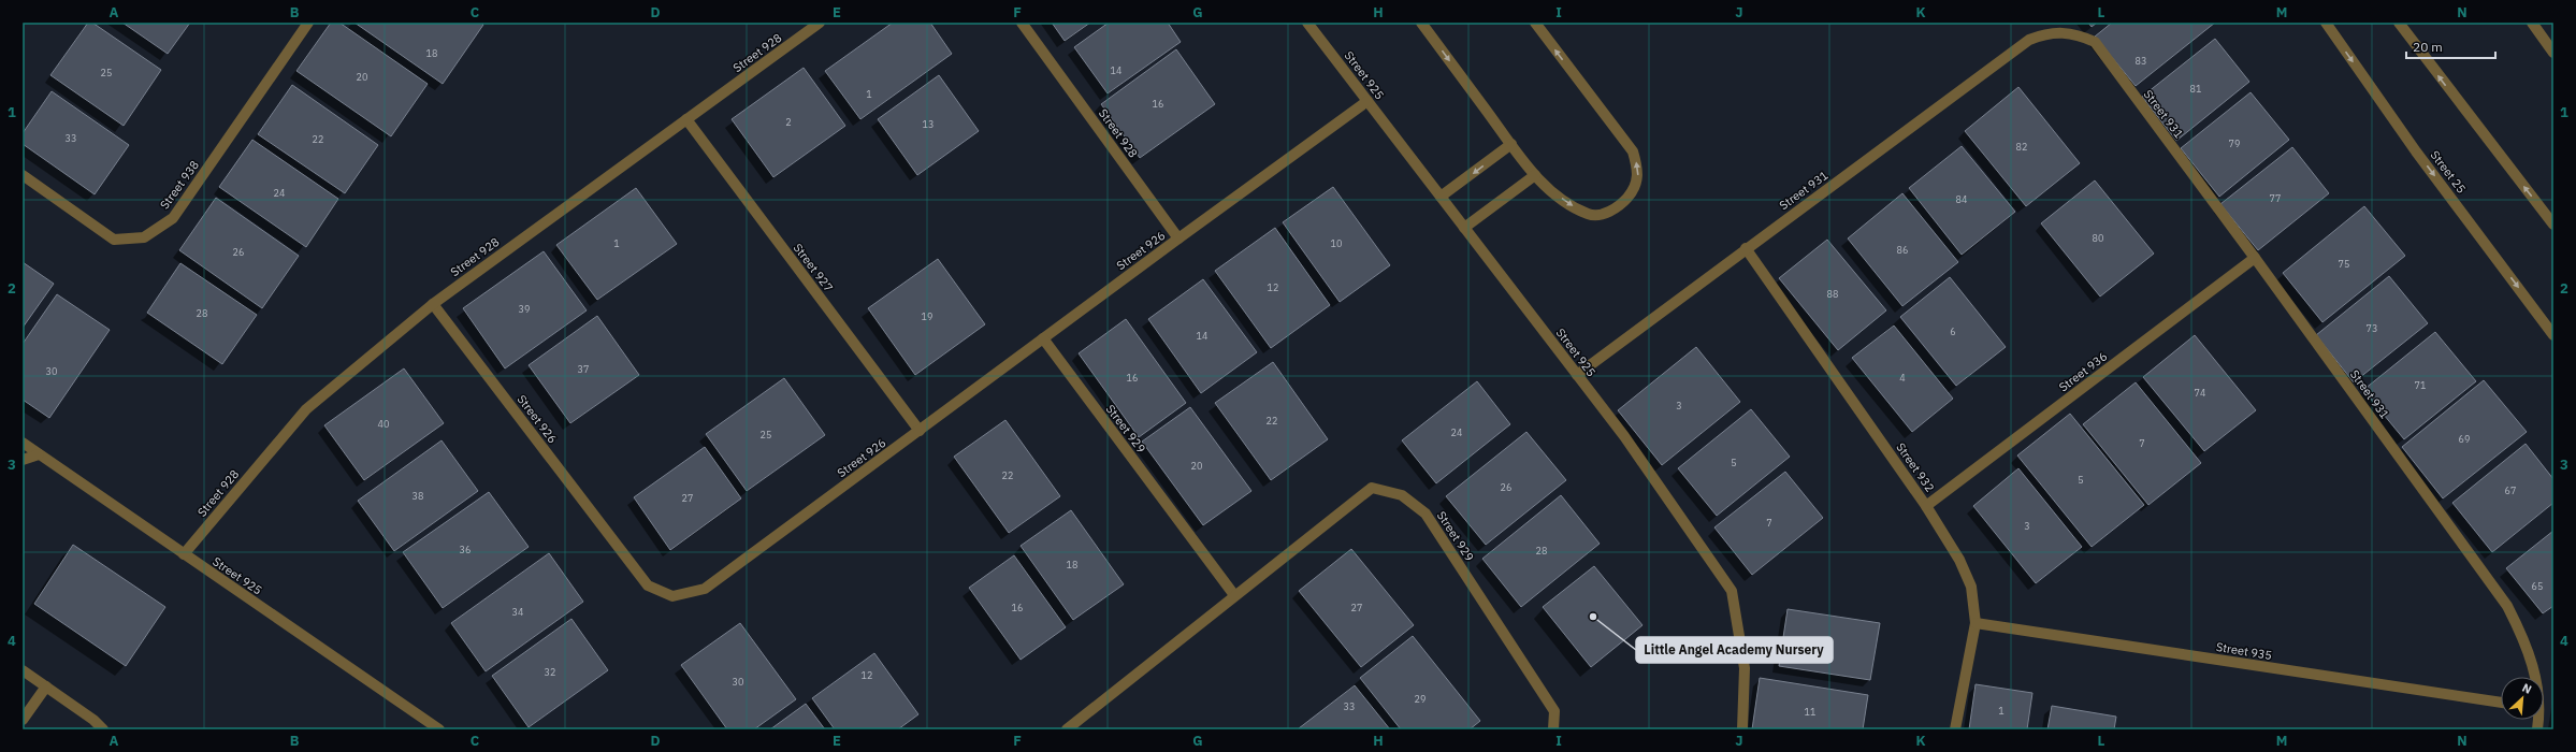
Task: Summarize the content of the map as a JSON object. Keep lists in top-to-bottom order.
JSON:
{
  "streets": {
    "street": [
      "Street 928",
      "Street 925",
      "Street 931",
      "Street 25",
      "Street 938",
      "Street 926",
      "Street 927",
      "Street 936",
      "Street 929",
      "Street 932",
      "Street 935"
    ]
  },
  "crossings": [
    ["Street 928", "Street 925"],
    ["Street 928", "Street 926"],
    ["Street 928", "Street 927"],
    ["Street 925", "Street 931"],
    ["Street 925", "Street 926"],
    ["Street 931", "Street 936"],
    ["Street 931", "Street 932"],
    ["Street 926", "Street 927"],
    ["Street 926", "Street 929"],
    ["Street 936", "Street 932"],
    ["Street 932", "Street 935"]
  ],
  "places": ["Little Angel Academy Nursery"],
  "house_numbers": [
    "18",
    "83",
    "14",
    "25",
    "20",
    "81",
    "1",
    "16",
    "2",
    "13",
    "33",
    "22",
    "79",
    "82",
    "24",
    "77",
    "84",
    "80",
    "1",
    "10",
    "86",
    "26",
    "75",
    "12",
    "88",
    "39",
    "28",
    "19",
    "73",
    "6",
    "14",
    "37",
    "30",
    "16",
    "4",
    "71",
    "74",
    "3",
    "22",
    "40",
    "24",
    "25",
    "69",
    "7",
    "5",
    "20",
    "22",
    "5",
    "26",
    "67",
    "38",
    "27",
    "7",
    "3",
    "36",
    "28",
    "18",
    "65",
    "16",
    "27",
    "34",
    "32",
    "12",
    "30",
    "29",
    "33",
    "1",
    "11"
  ],
  "scale_bar": "20 m",
  "north": "top right",
  "grid": {
    "columns": [
      "A",
      "B",
      "C",
      "D",
      "E",
      "F",
      "G",
      "H",
      "I",
      "J",
      "K",
      "L",
      "M",
      "N"
    ],
    "rows": [
      "1",
      "2",
      "3",
      "4"
    ]
  }
}
